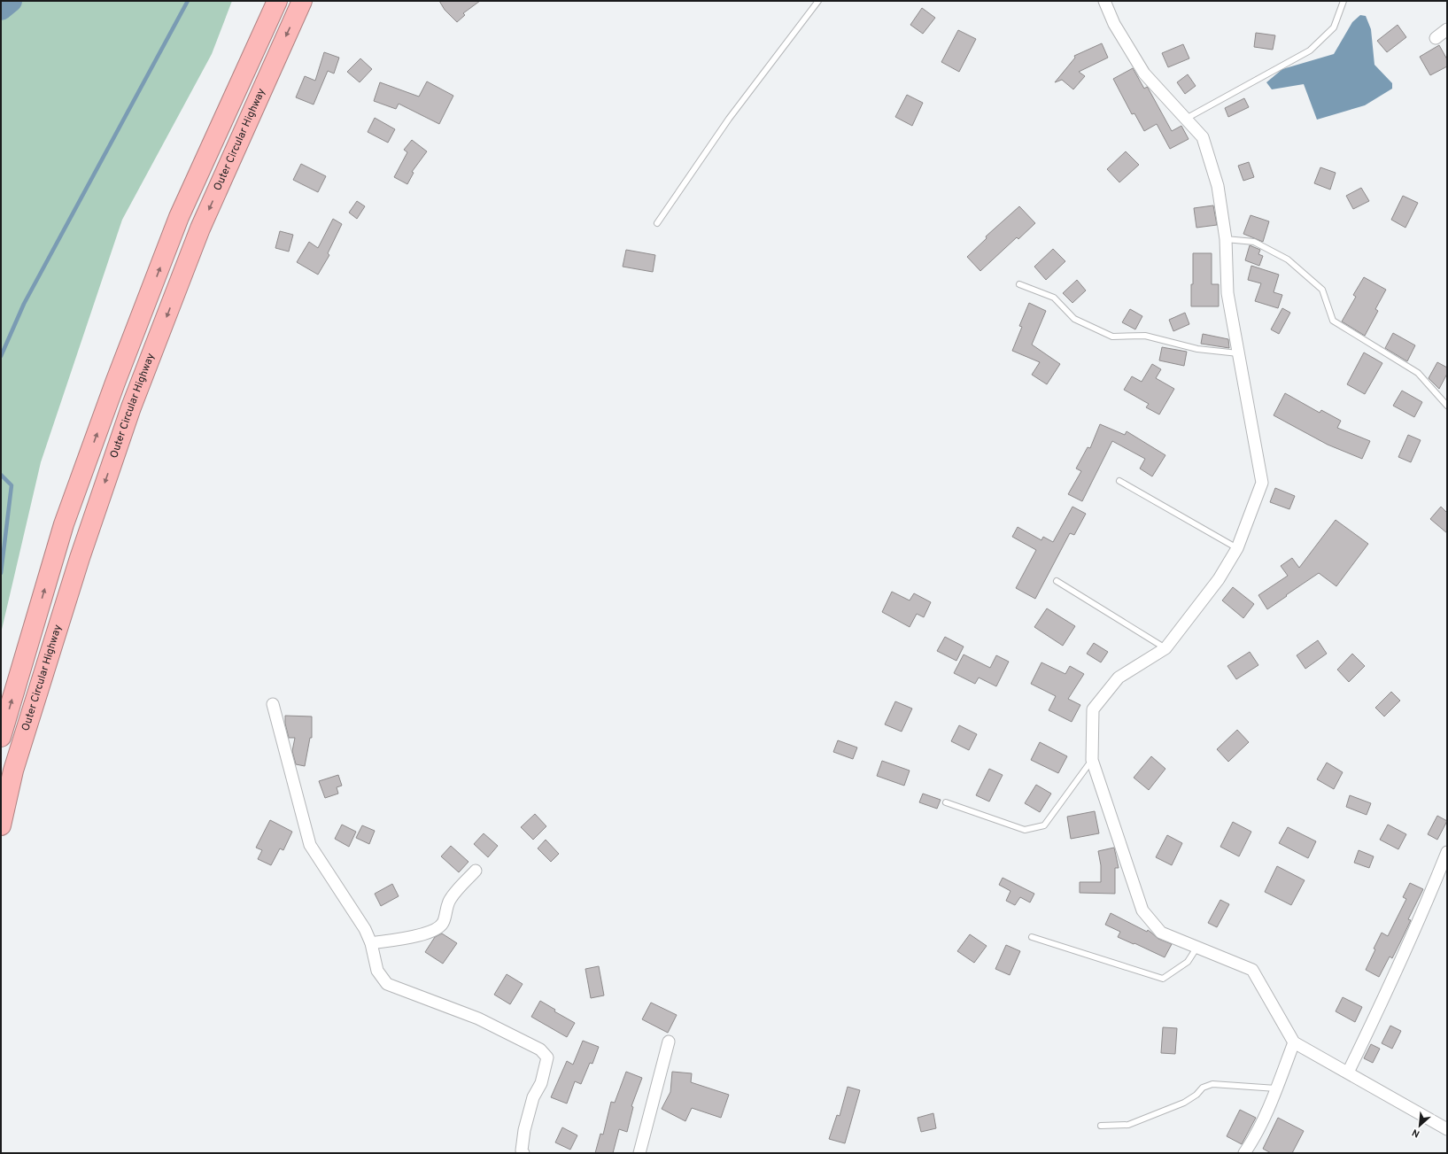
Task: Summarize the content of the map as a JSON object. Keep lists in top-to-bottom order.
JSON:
{
  "streets": {
    "highway": ["Outer Circular Highway"]
  },
  "north": "bottom left"
}
